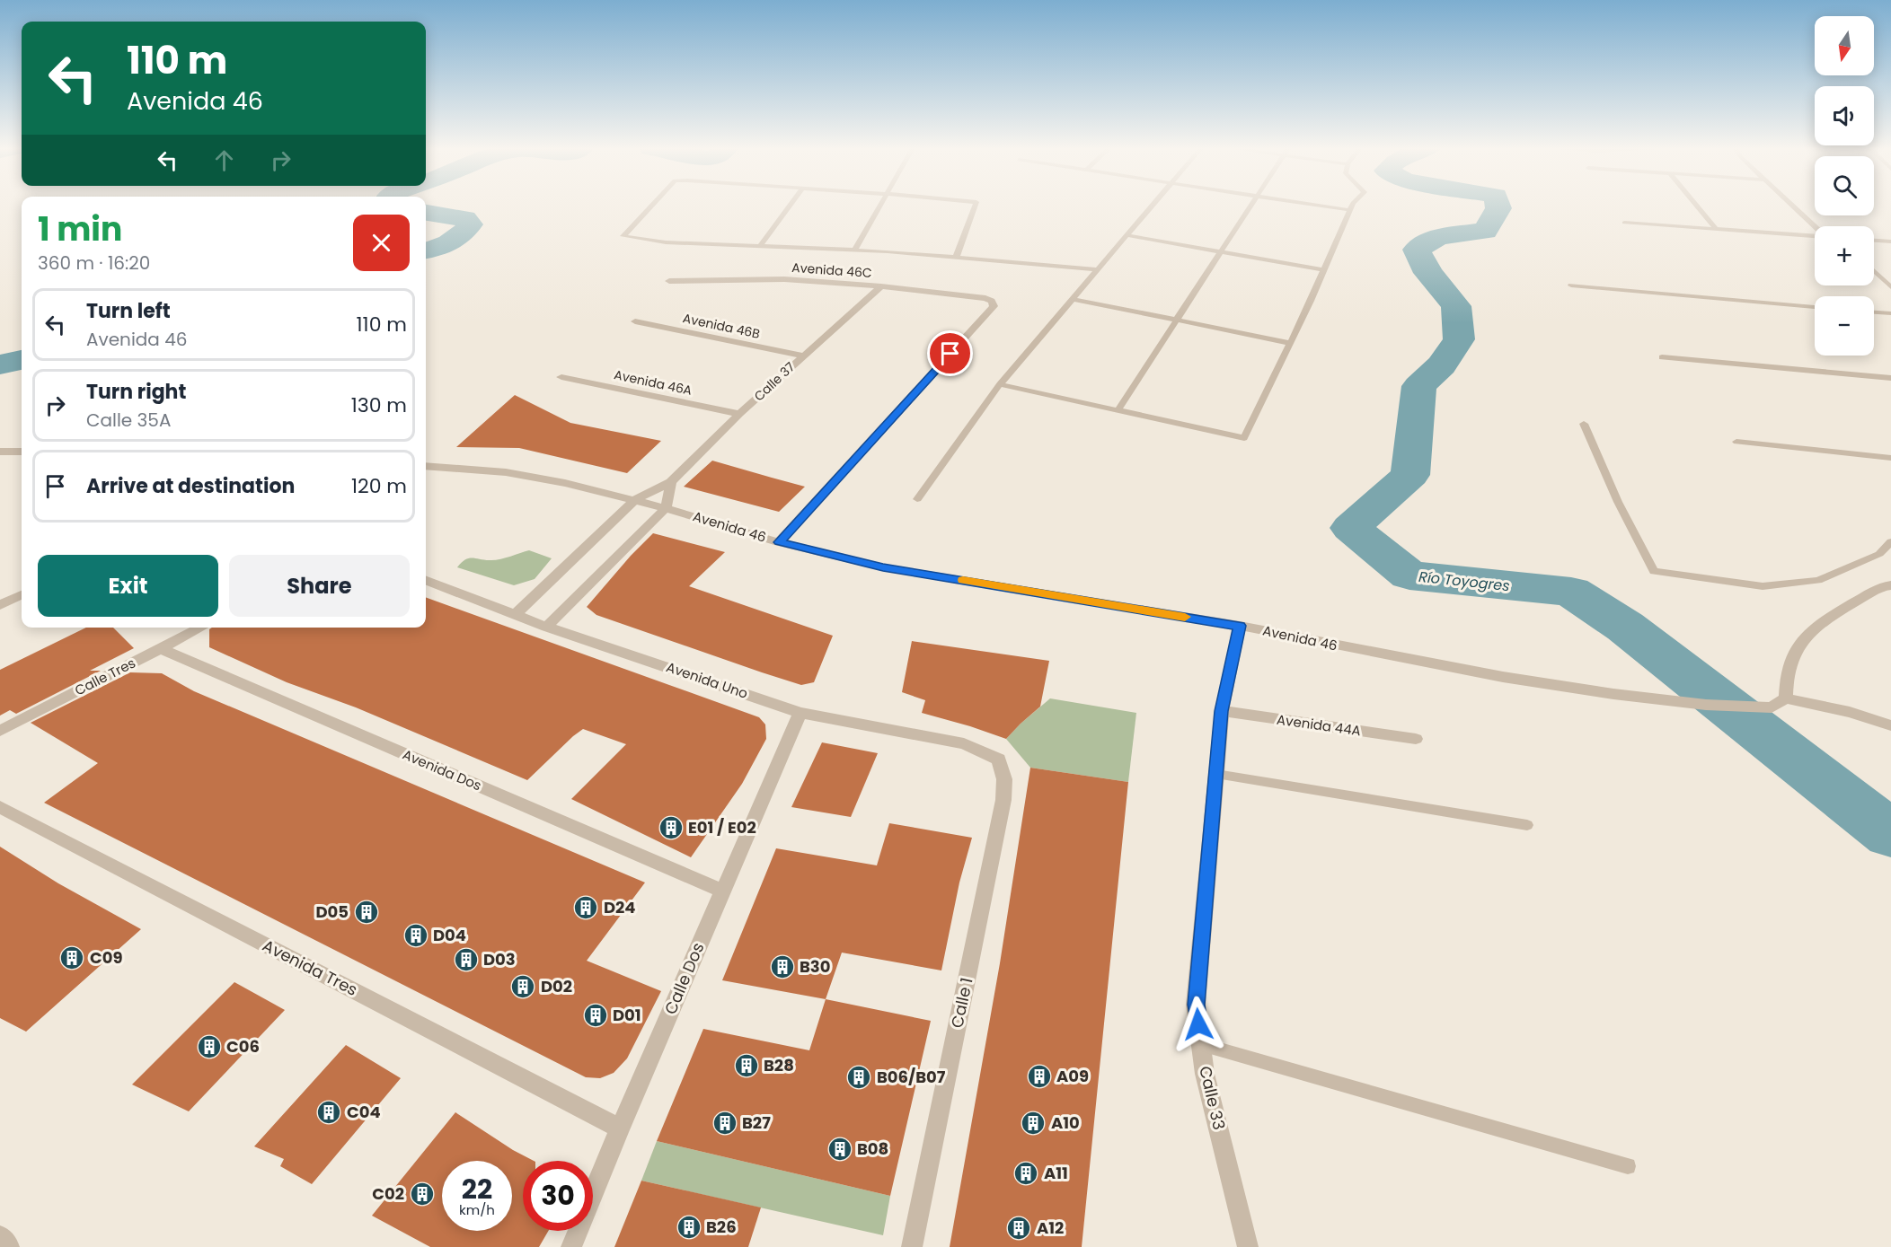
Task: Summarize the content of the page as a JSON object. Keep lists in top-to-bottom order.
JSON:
{
  "streets": {
    "street": [
      "Avenida 46C",
      "Avenida 46B",
      "Calle 37",
      "Avenida 46A",
      "Avenida 46",
      "Calle Tres",
      "Avenida Uno",
      "Avenida 44A",
      "Avenida Dos",
      "Avenida Tres",
      "Calle Dos",
      "Calle 1",
      "Calle 33"
    ]
  },
  "crossings": [
    ["Avenida 46C", "Calle 37"],
    ["Avenida 46C", "Avenida 46"],
    ["Avenida 46B", "Calle 37"],
    ["Calle 37", "Avenida 46A"],
    ["Calle 37", "Avenida 46"],
    ["Calle 37", "Avenida Uno"],
    ["Avenida 46", "Calle 33"],
    ["Calle Tres", "Avenida Dos"],
    ["Avenida Uno", "Calle Dos"],
    ["Avenida Uno", "Calle 1"],
    ["Avenida 44A", "Calle 33"],
    ["Avenida Dos", "Calle Dos"],
    ["Avenida Tres", "Calle Dos"]
  ],
  "water": ["Río Toyogres"],
  "places": {
    "building": [
      "E01 / E02",
      "D24",
      "D05",
      "D04",
      "C09",
      "D03",
      "B30",
      "D02",
      "D01",
      "C06",
      "B28",
      "A09",
      "B06/B07",
      "C04",
      "B27",
      "A10",
      "B08",
      "A11",
      "C02",
      "B26",
      "A12"
    ]
  },
  "north": "bottom",
  "page": {
    "map_buttons": ["+", "−"],
    "turn": ["110 m", "Avenida 46"],
    "heading": ["1 min", "360 m · 16:20"],
    "list": [
      {
        "name": "Turn left",
        "note": "Avenida 46",
        "value": "110 m"
      },
      {
        "name": "Turn right",
        "note": "Calle 35A",
        "value": "130 m"
      },
      {
        "name": "Arrive at destination",
        "value": "120 m"
      }
    ],
    "buttons": ["Exit", "Share"],
    "speed": "22 km/h",
    "limit": "30"
  }
}
